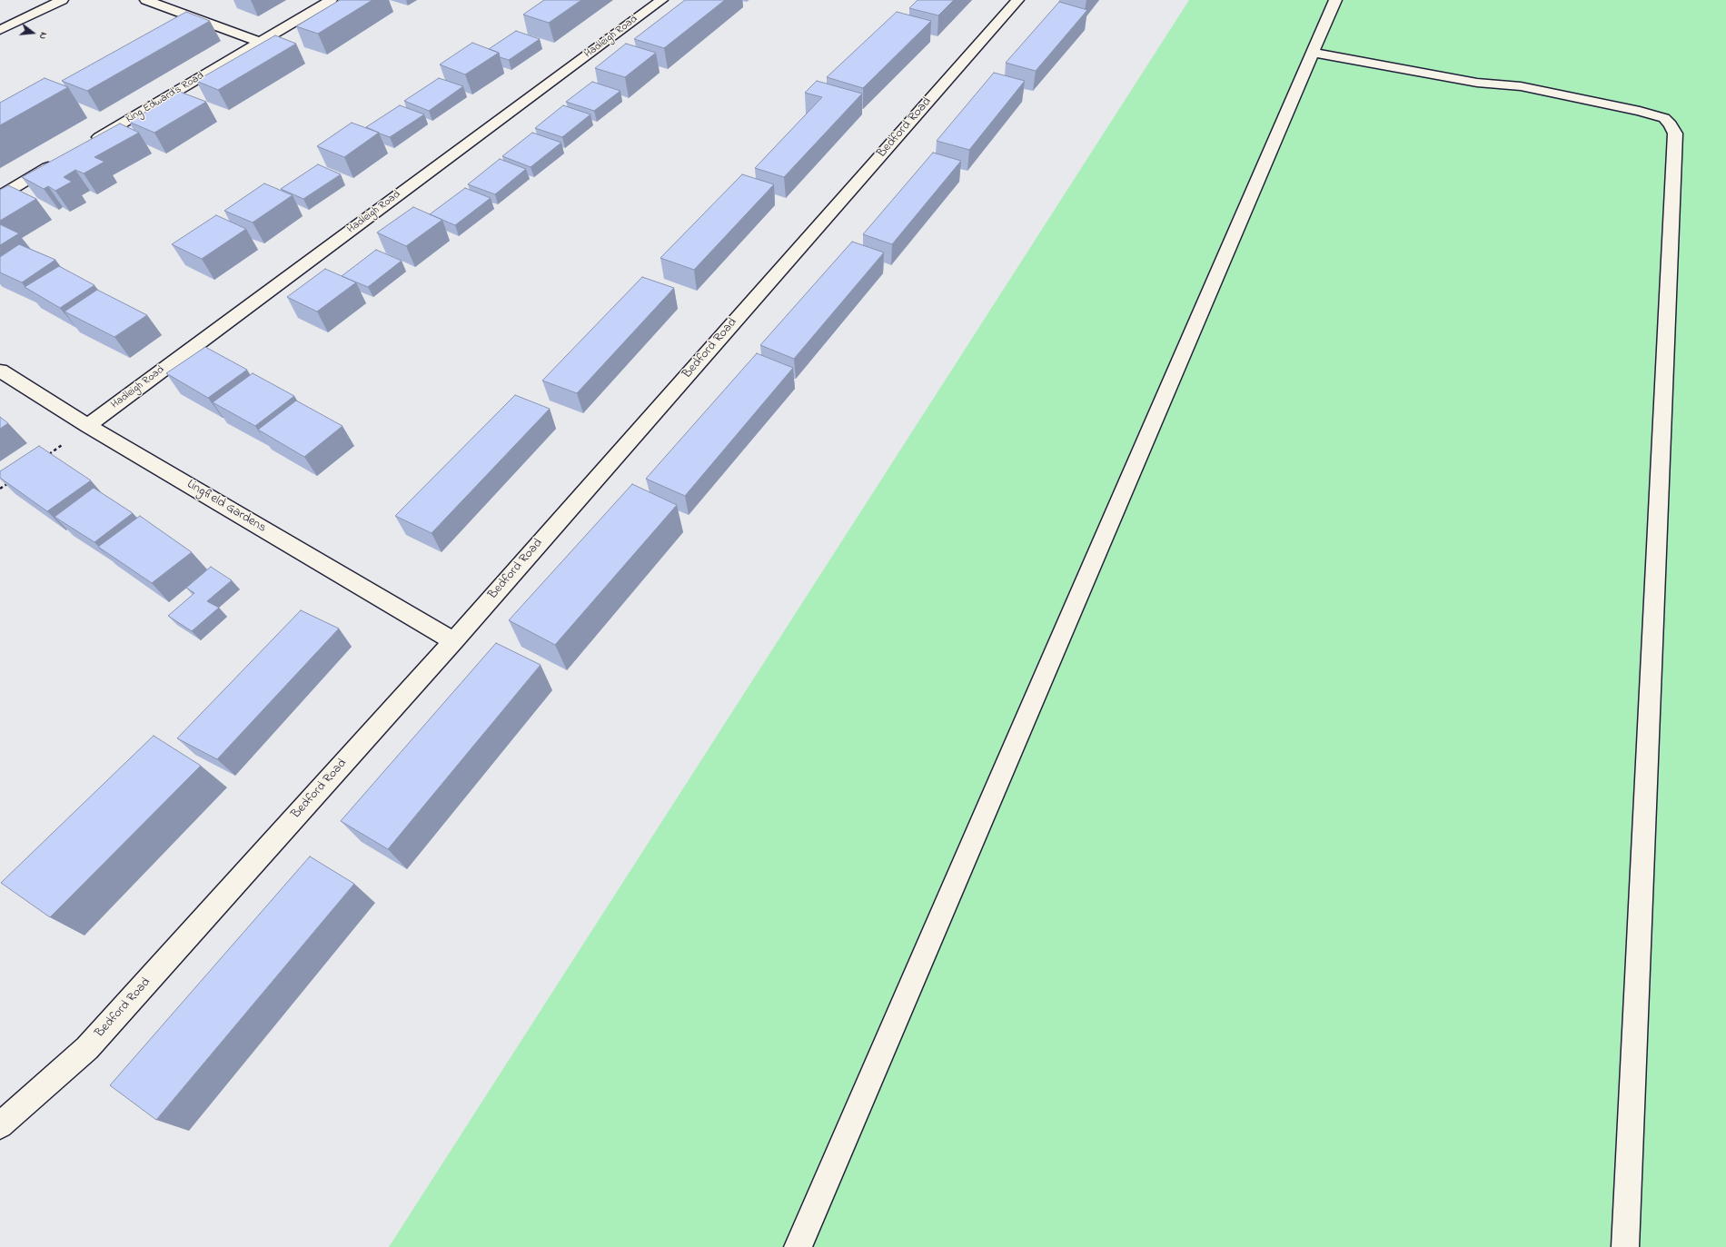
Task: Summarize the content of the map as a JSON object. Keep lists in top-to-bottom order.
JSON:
{
  "streets": {
    "street": [
      "Hadleigh Road",
      "King Edward's Road",
      "Bedford Road",
      "Lingfield Gardens"
    ]
  },
  "crossings": [
    ["Hadleigh Road", "Lingfield Gardens"],
    ["Bedford Road", "Lingfield Gardens"]
  ],
  "north": "right"
}
